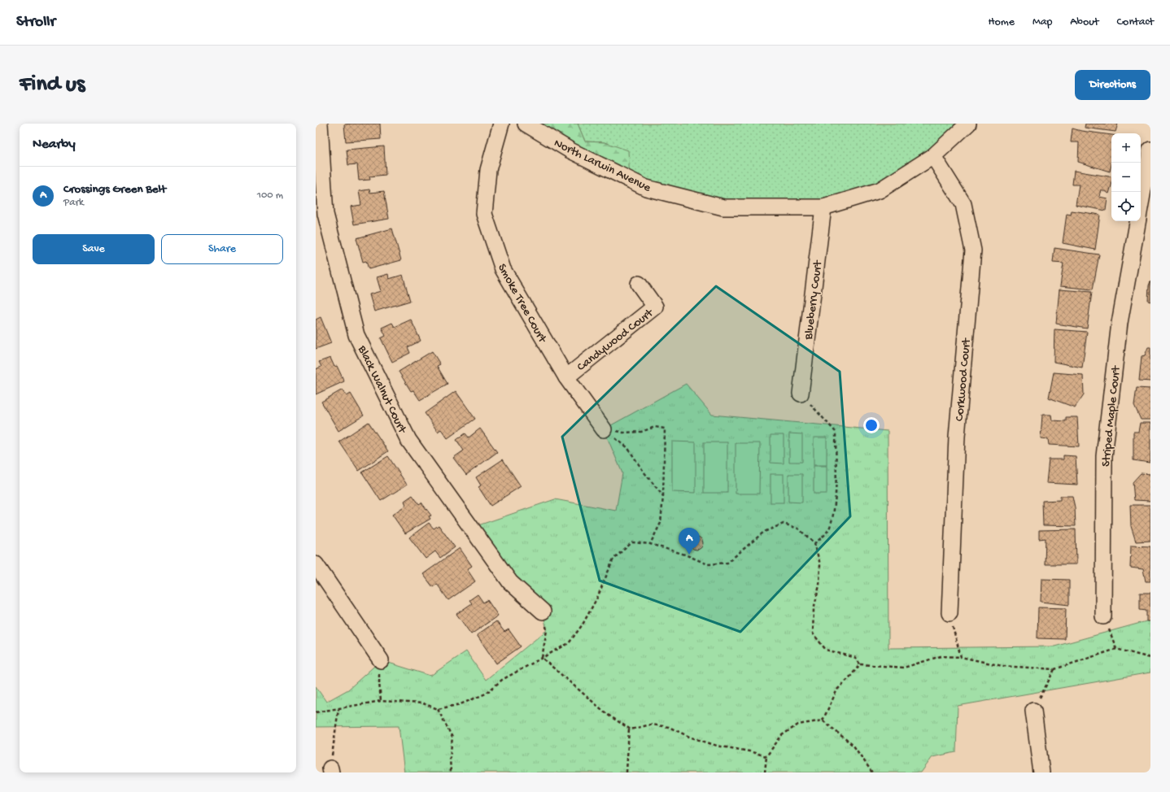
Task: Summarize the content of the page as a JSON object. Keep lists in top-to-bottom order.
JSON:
{
  "streets": {
    "street": [
      "North Larwin Avenue",
      "Blueberry Court",
      "Smoke Tree Court",
      "Candywood Court",
      "Corkwood Court",
      "Black Walnut Court",
      "Striped Maple Court"
    ]
  },
  "crossings": [
    ["North Larwin Avenue", "Blueberry Court"],
    ["North Larwin Avenue", "Corkwood Court"],
    ["Smoke Tree Court", "Candywood Court"]
  ],
  "page": {
    "header": "Strollr",
    "nav": [
      "Home",
      "Map",
      "About",
      "Contact"
    ],
    "buttons": [
      "Directions",
      ["Save", "Share"]
    ],
    "title": "Find us",
    "heading": "Nearby",
    "map_buttons": ["+", "−"],
    "list": [
      {
        "mark": "A",
        "name": "Crossings Green Belt",
        "note": "Park",
        "value": "100 m"
      }
    ],
    "pins": "A"
  }
}
